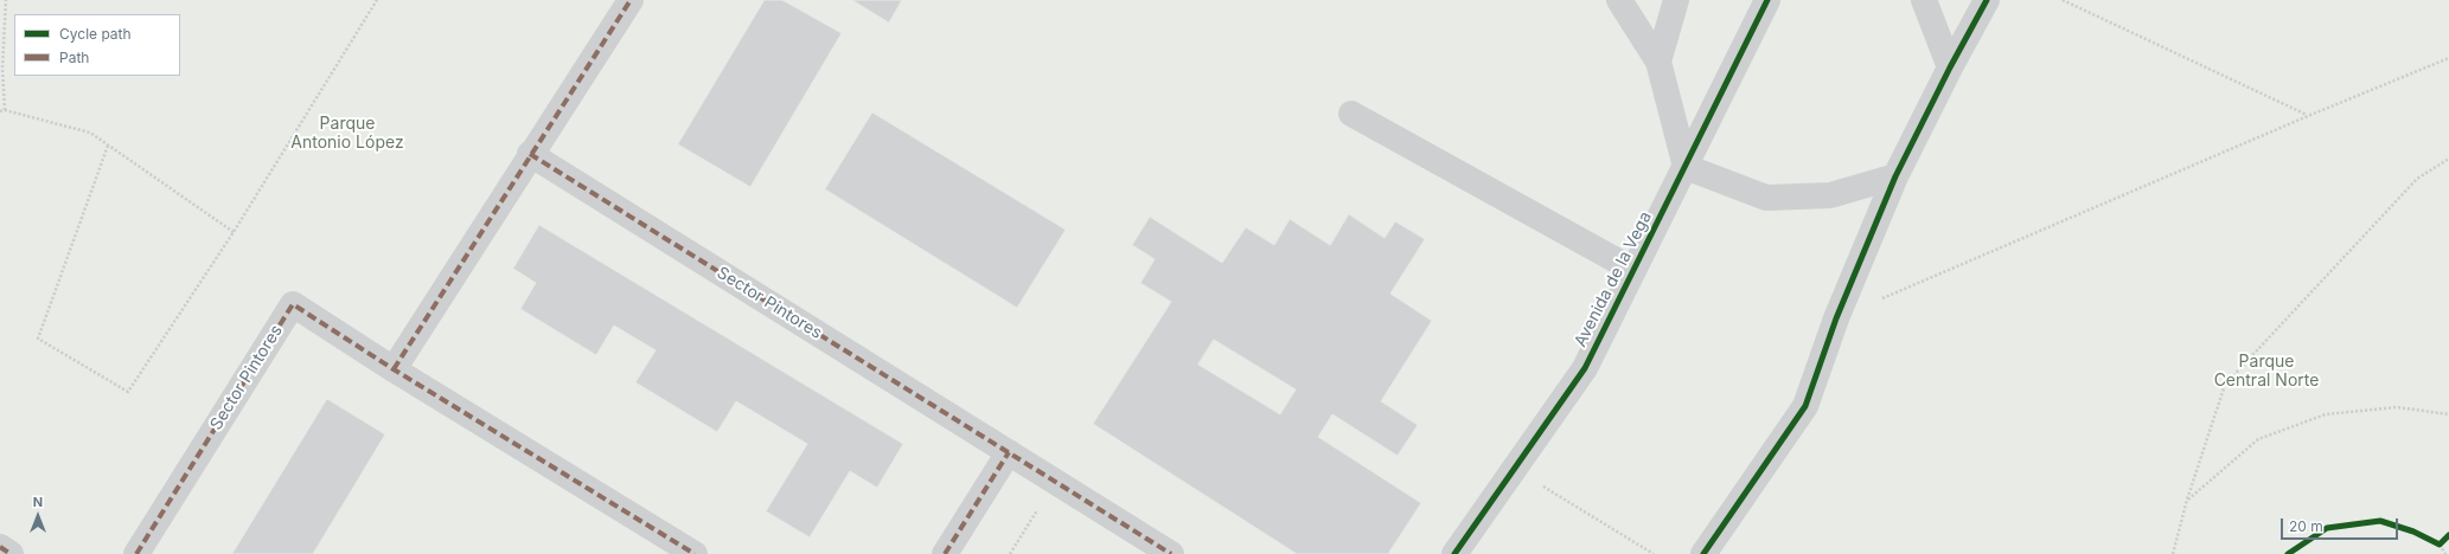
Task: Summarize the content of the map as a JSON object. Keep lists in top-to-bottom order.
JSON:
{
  "streets": {
    "street": ["Avenida de la Vega", "Sector Pintores"]
  },
  "parks": ["Parque Antonio López", "Parque Central Norte"],
  "legend": ["Cycle path", "Path"],
  "scale_bar": "20 m",
  "north": "top"
}
